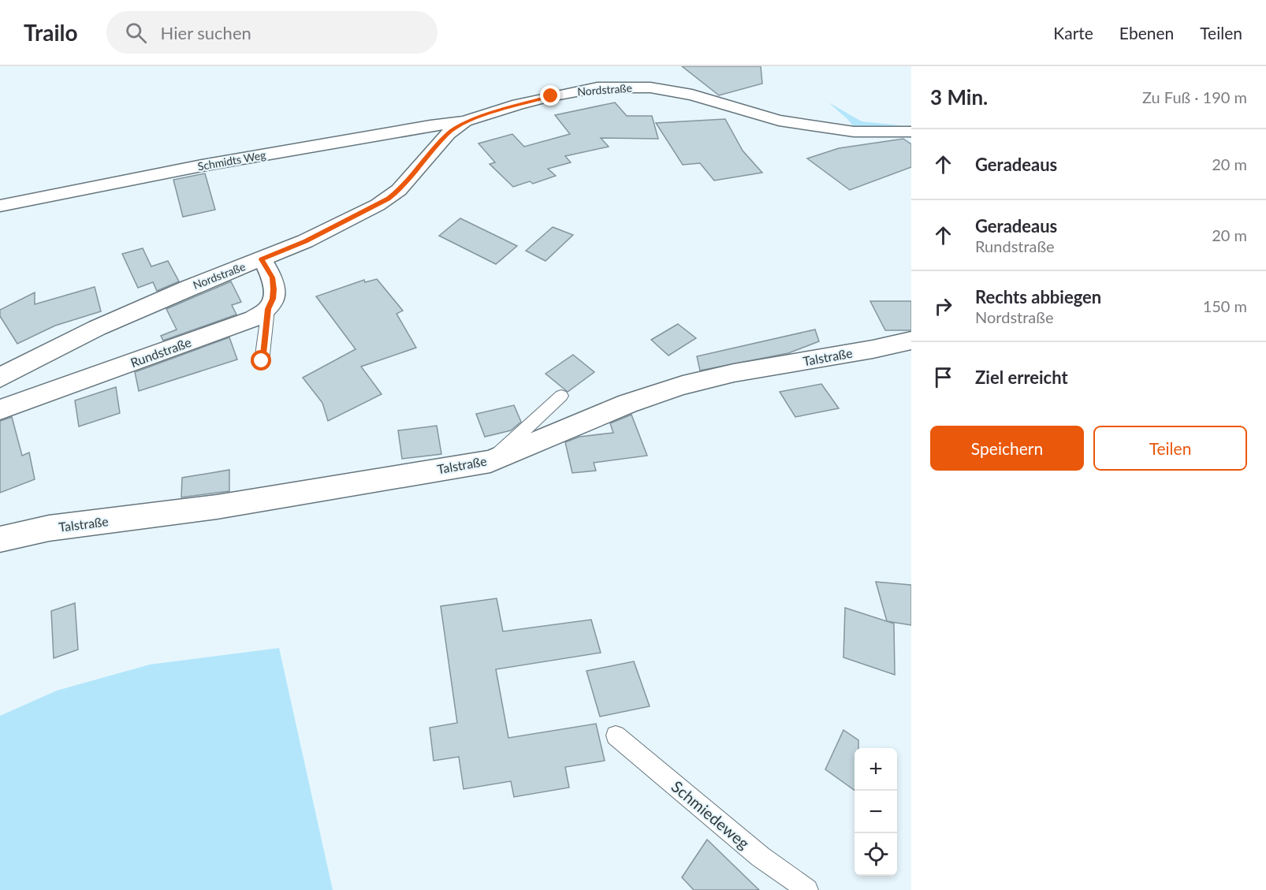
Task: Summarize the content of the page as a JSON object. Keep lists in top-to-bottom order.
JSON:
{
  "streets": {
    "street": [
      "Nordstraße",
      "Schmidts Weg",
      "Rundstraße",
      "Talstraße"
    ],
    "lane": ["Schmiedeweg"]
  },
  "crossings": [
    ["Nordstraße", "Schmidts Weg"]
  ],
  "page": {
    "header": "Trailo",
    "search": "Hier suchen",
    "nav": ["Karte", "Ebenen", "Teilen"],
    "heading": ["3 Min.", "Zu Fuß · 190 m"],
    "list": [
      ["Geradeaus", "20 m"],
      ["Geradeaus", "Rundstraße", "20 m"],
      ["Rechts abbiegen", "Nordstraße", "150 m"],
      "Ziel erreicht"
    ],
    "buttons": ["Speichern", "Teilen"],
    "map_buttons": ["+", "−"]
  }
}
